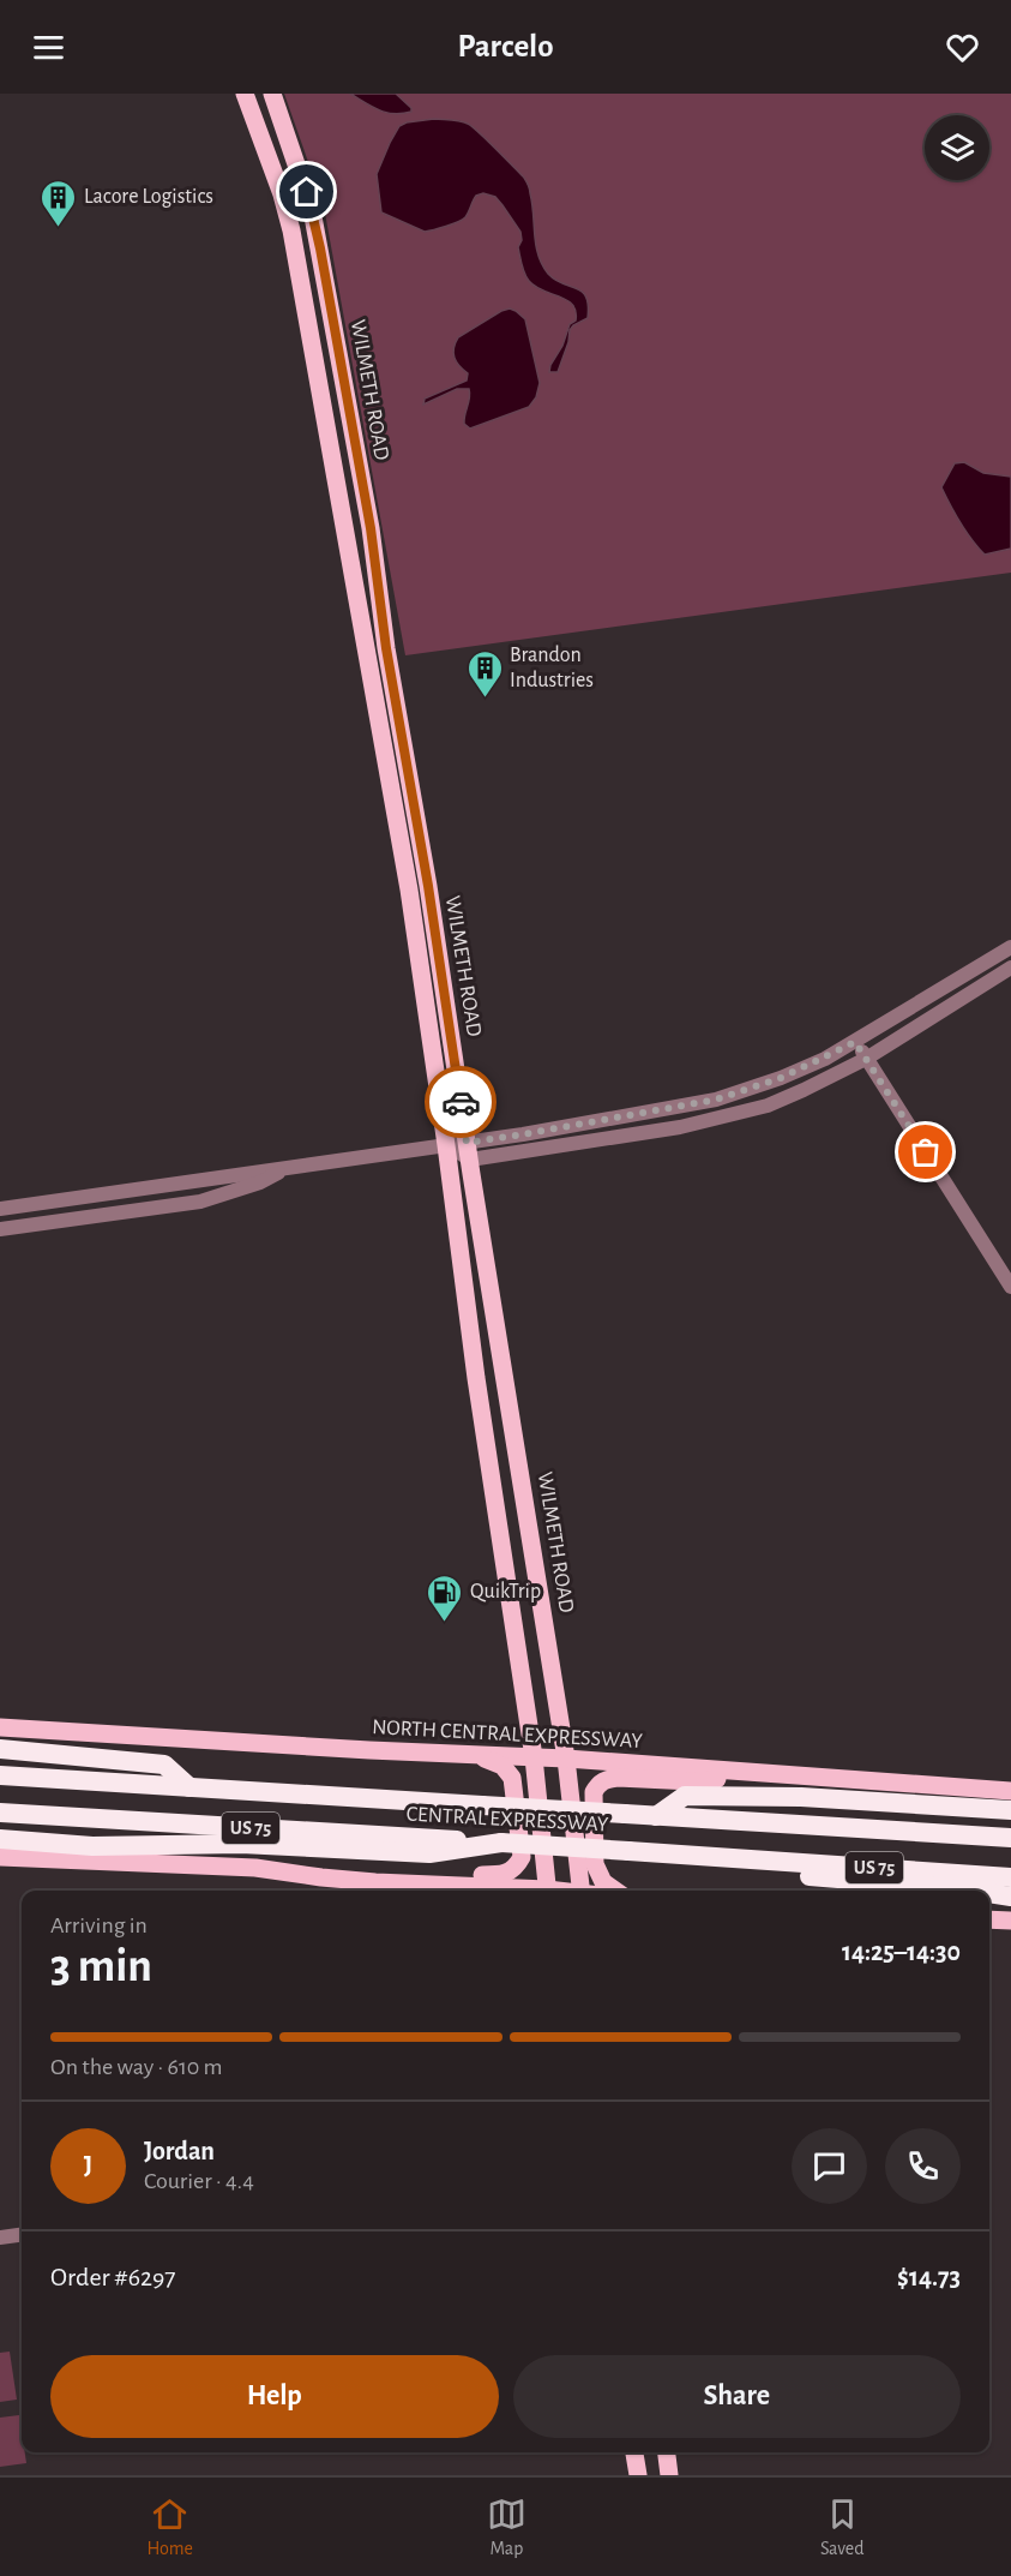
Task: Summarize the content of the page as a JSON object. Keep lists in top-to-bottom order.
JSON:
{
  "streets": {
    "highway": ["CENTRAL EXPRESSWAY", "US 75"],
    "main road": ["WILMETH ROAD", "NORTH CENTRAL EXPRESSWAY"]
  },
  "crossings": [
    ["WILMETH ROAD", "NORTH CENTRAL EXPRESSWAY"]
  ],
  "places": {
    "building": ["Lacore Logistics", "Brandon Industries"],
    "fuel station": ["QuikTrip"]
  },
  "page": {
    "header": "Parcelo",
    "heading": ["3 min", "Arriving in", "14:25–14:30"],
    "panel": [
      "Jordan",
      "Courier · 4.4",
      "Order #6297",
      "$14.73"
    ],
    "bar": "On the way · 610 m",
    "round": "J",
    "buttons": ["Help", "Share"],
    "tabs": ["Home", "Map", "Saved"]
  }
}
